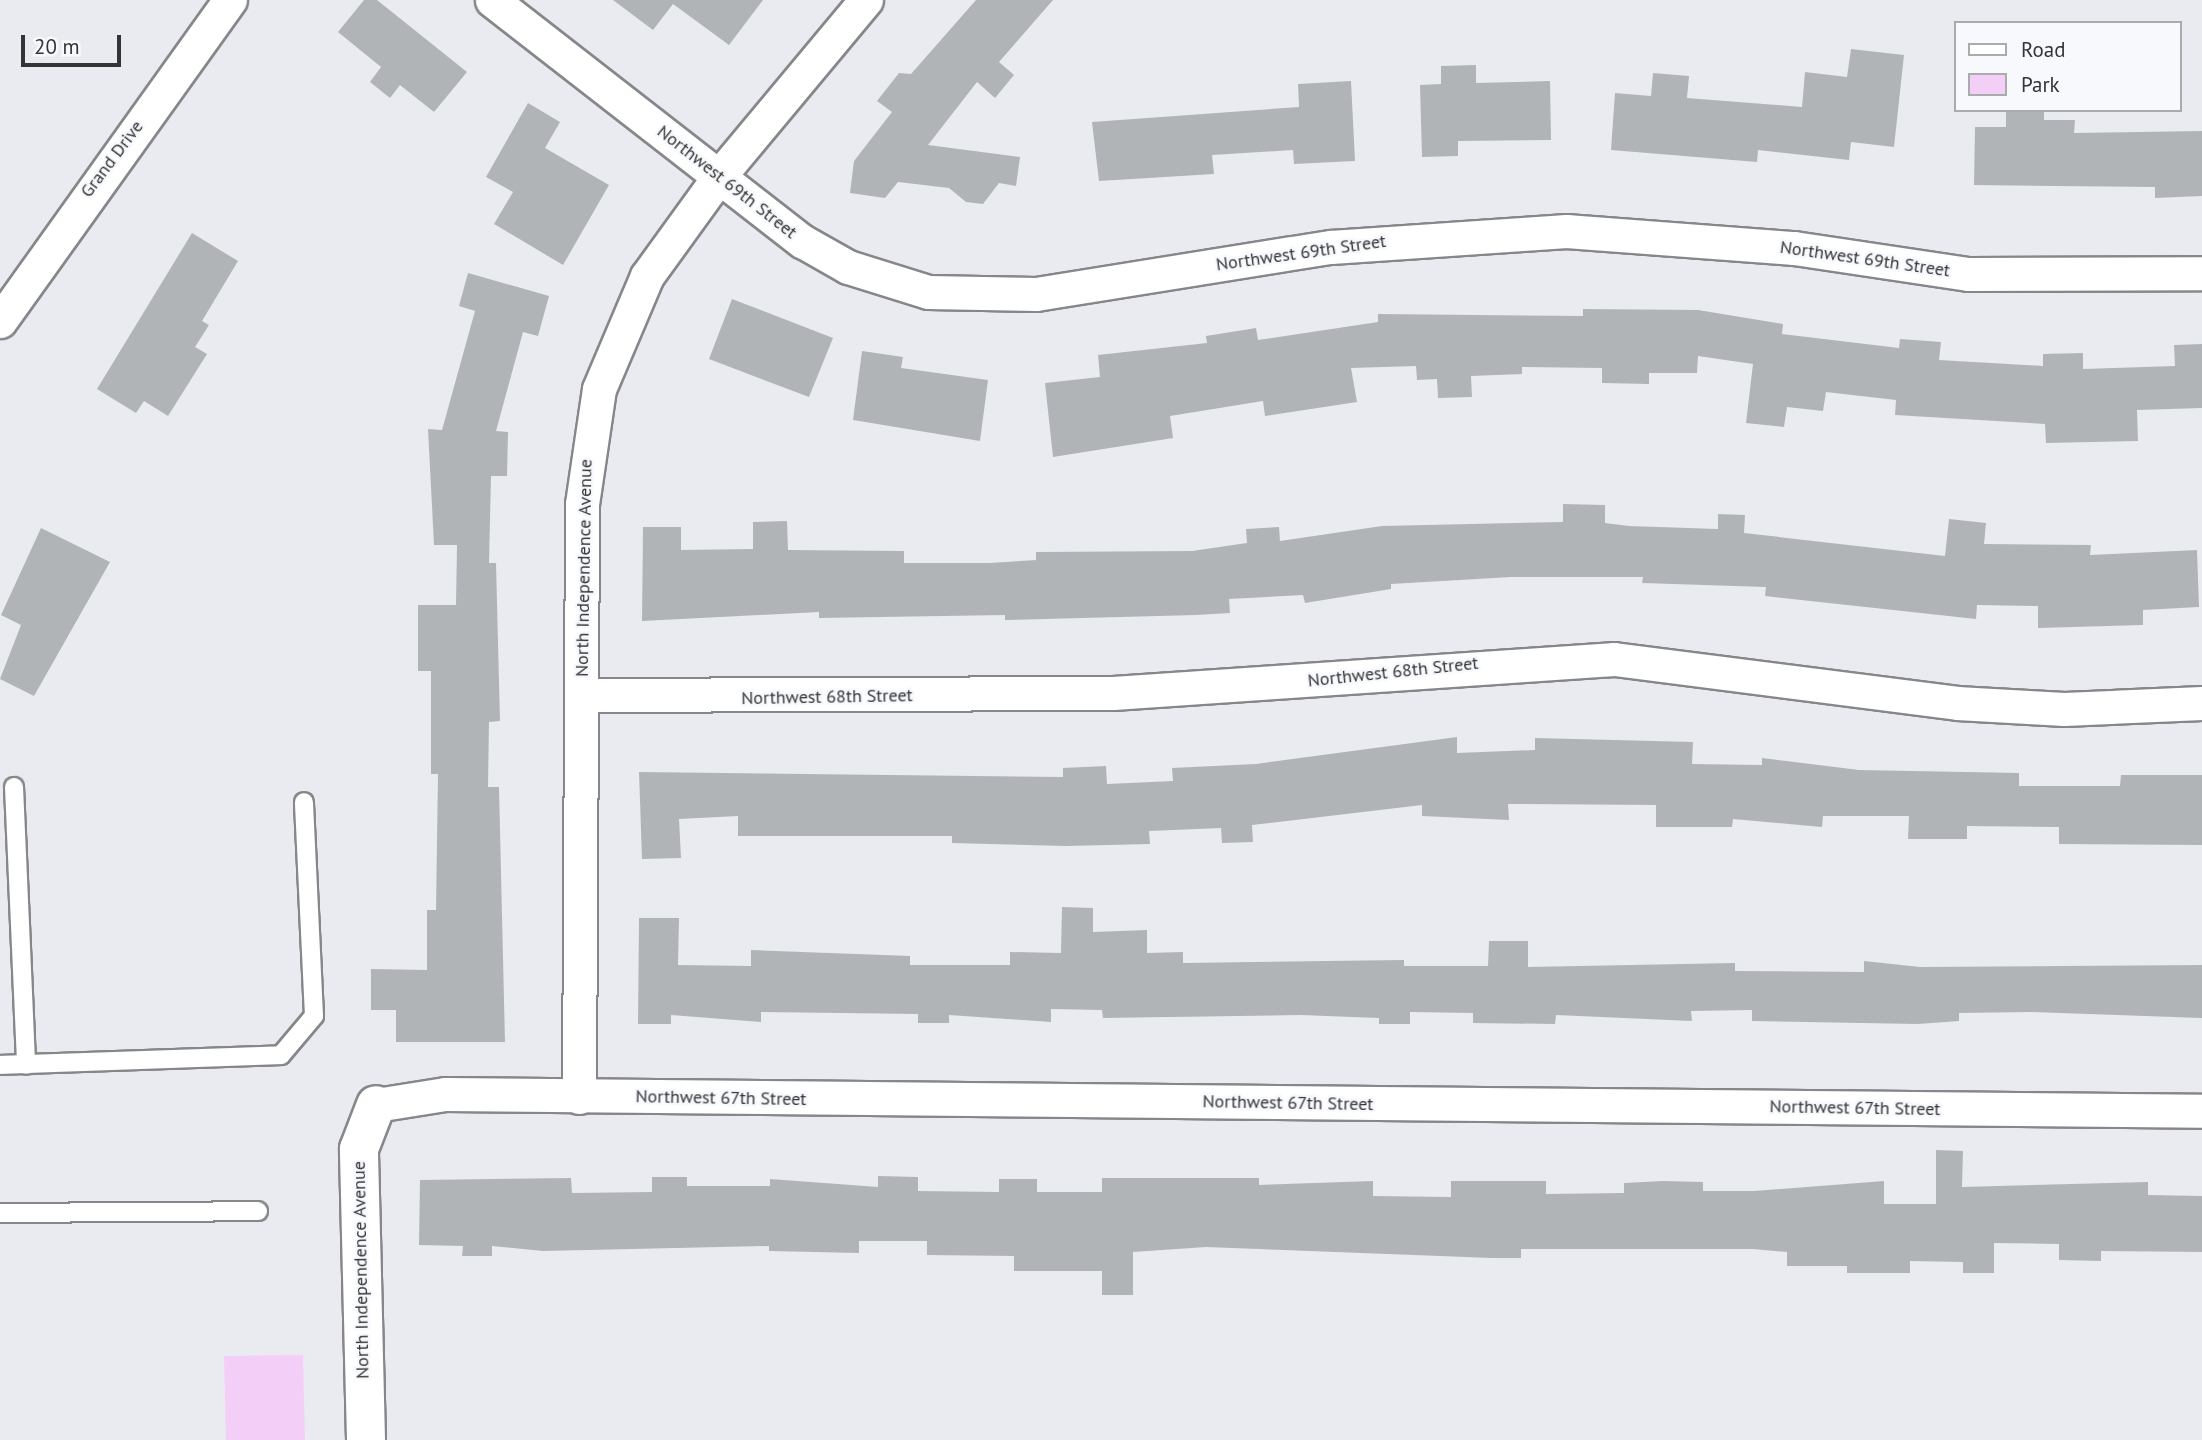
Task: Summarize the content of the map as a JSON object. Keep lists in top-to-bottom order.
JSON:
{
  "streets": {
    "street": [
      "Grand Drive",
      "Northwest 69th Street",
      "North Independence Avenue",
      "Northwest 68th Street",
      "Northwest 67th Street"
    ]
  },
  "crossings": [
    ["Northwest 69th Street", "North Independence Avenue"],
    ["North Independence Avenue", "Northwest 68th Street"],
    ["North Independence Avenue", "Northwest 67th Street"]
  ],
  "legend": ["Road", "Park"],
  "scale_bar": "20 m"
}
